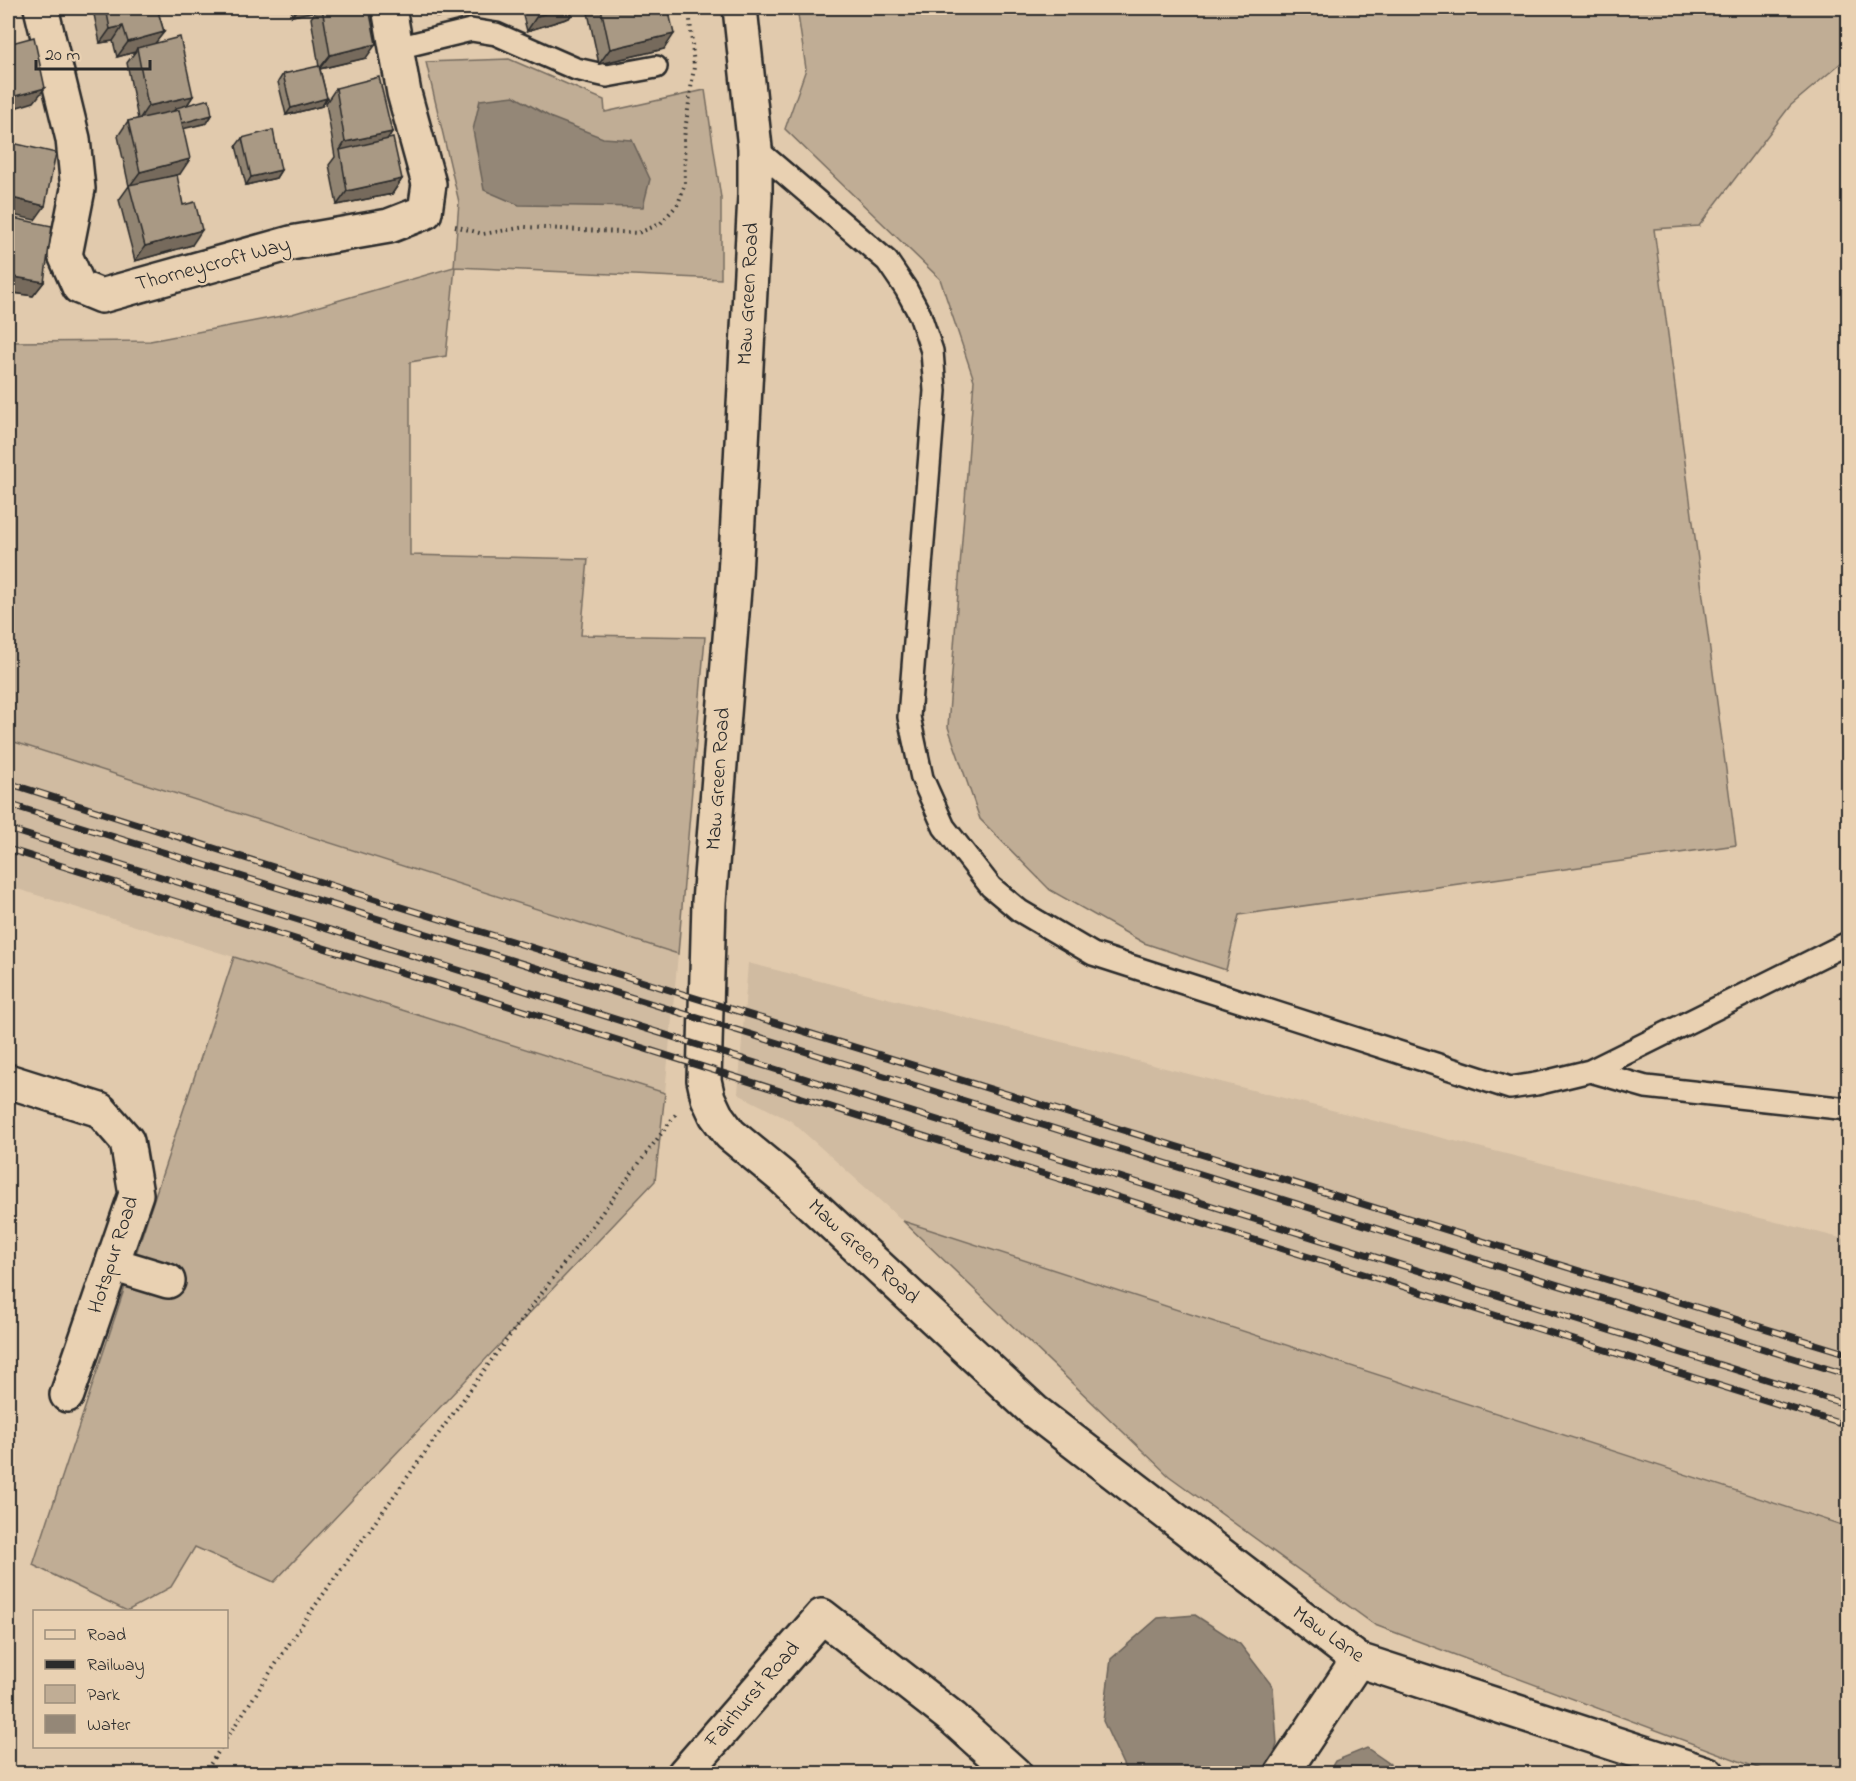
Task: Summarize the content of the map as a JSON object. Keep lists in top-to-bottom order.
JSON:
{
  "streets": {
    "street": [
      "Thorneycroft Way",
      "Maw Green Road",
      "Hotspur Road",
      "Maw Lane",
      "Fairhurst Road"
    ]
  },
  "crossings": [
    ["Maw Green Road", "Maw Lane"]
  ],
  "legend": [
    "Road",
    "Railway",
    "Park",
    "Water"
  ],
  "scale_bar": "20 m"
}
